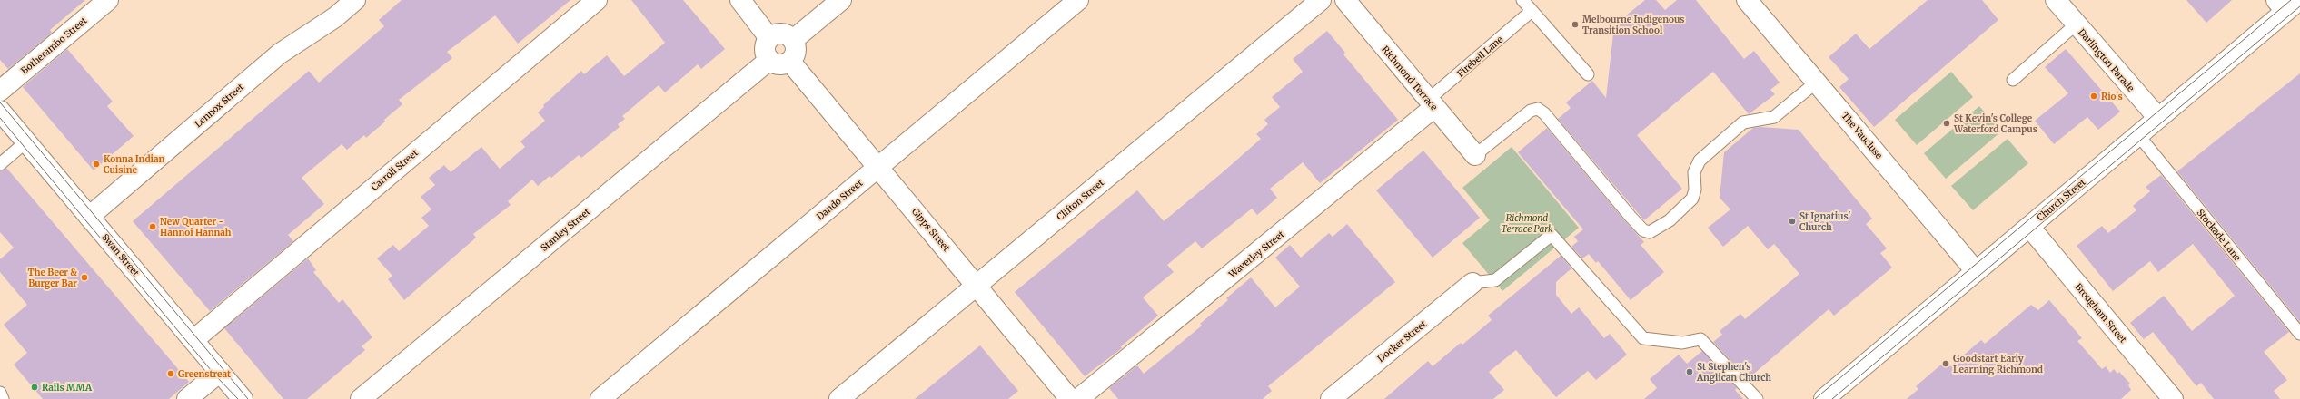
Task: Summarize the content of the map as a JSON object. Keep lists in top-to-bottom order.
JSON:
{
  "streets": {
    "street": [
      "Botherambo Street",
      "Darlington Parade",
      "Richmond Terrace",
      "Lennox Street",
      "The Vaucluse",
      "Carroll Street",
      "Dando Street",
      "Clifton Street",
      "Church Street",
      "Stanley Street",
      "Gipps Street",
      "Waverley Street",
      "Swan Street",
      "Brougham Street",
      "Docker Street"
    ],
    "lane": ["Firebell Lane", "Stockade Lane"]
  },
  "crossings": [
    ["Firebell Lane", "Richmond Terrace"],
    ["Firebell Lane", "Waverley Street"],
    ["Darlington Parade", "Church Street"],
    ["Richmond Terrace", "Waverley Street"],
    ["Lennox Street", "Swan Street"],
    ["The Vaucluse", "Church Street"],
    ["Carroll Street", "Swan Street"],
    ["Dando Street", "Gipps Street"],
    ["Clifton Street", "Gipps Street"],
    ["Church Street", "Stockade Lane"],
    ["Church Street", "Brougham Street"],
    ["Stanley Street", "Gipps Street"]
  ],
  "parks": ["Richmond Terrace Park"],
  "places": [
    "Melbourne Indigenous Transition School",
    "Rio's",
    "St Kevin's College Waterford Campus",
    "Konna Indian Cuisine",
    "St Ignatius' Church",
    "New Quarter - Hannoi Hannah",
    "The Beer & Burger Bar",
    "Goodstart Early Learning Richmond",
    "St Stephen's Anglican Church",
    "Greenstreat",
    "Rails MMA"
  ]
}
